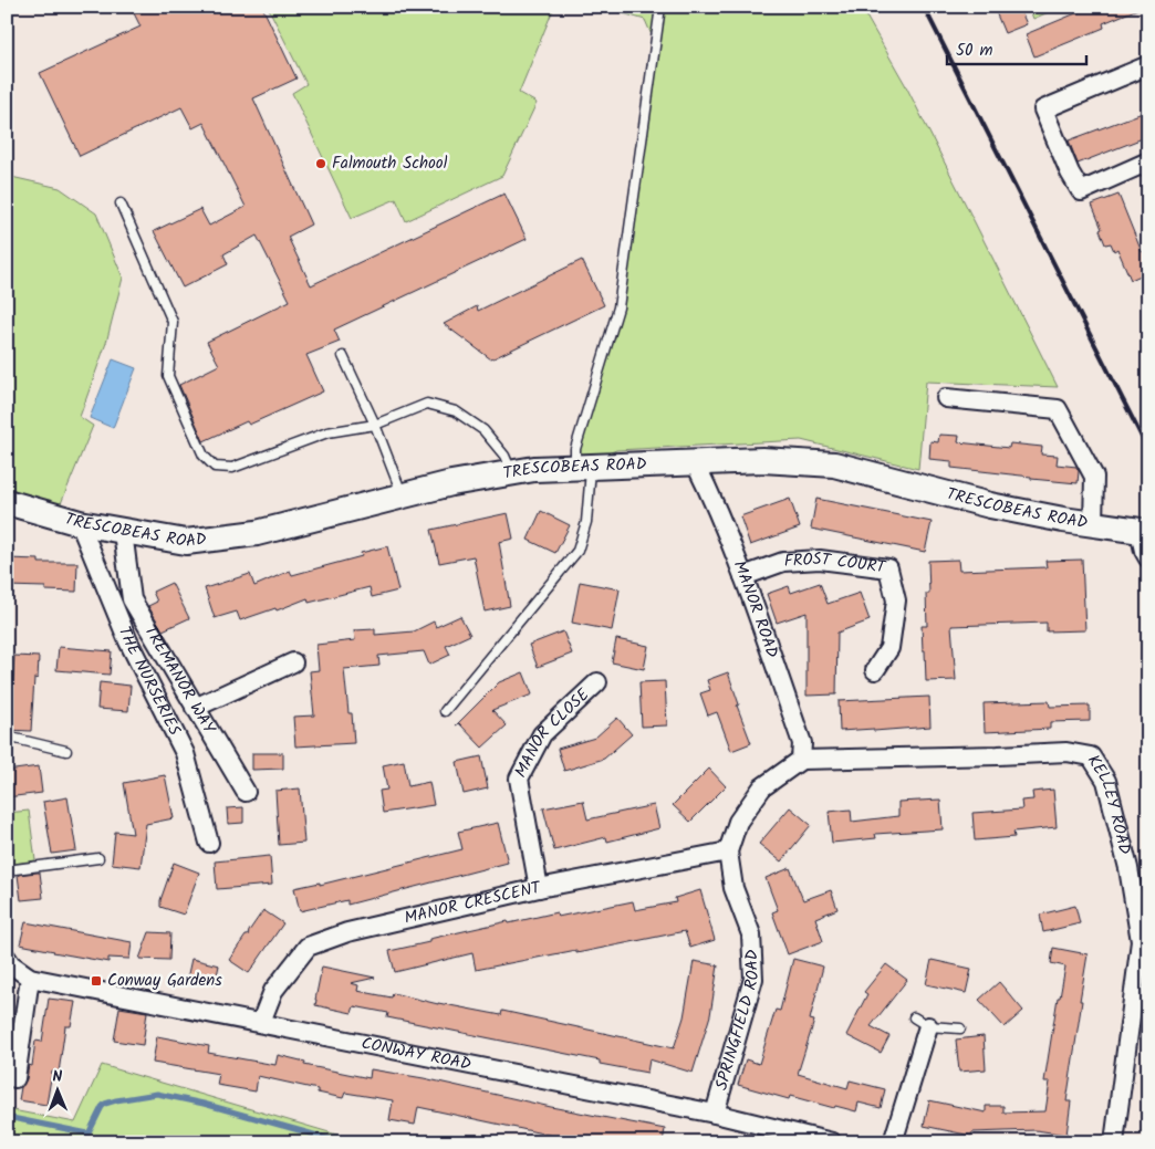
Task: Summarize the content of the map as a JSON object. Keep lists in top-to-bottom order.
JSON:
{
  "streets": {
    "street": [
      "TRESCOBEAS ROAD",
      "FROST COURT",
      "MANOR ROAD",
      "THE NURSERIES",
      "TREMANOR WAY",
      "MANOR CLOSE",
      "KELLEY ROAD",
      "MANOR CRESCENT",
      "SPRINGFIELD ROAD",
      "CONWAY ROAD"
    ]
  },
  "crossings": [
    ["TRESCOBEAS ROAD", "MANOR ROAD"],
    ["TRESCOBEAS ROAD", "THE NURSERIES"],
    ["TRESCOBEAS ROAD", "TREMANOR WAY"],
    ["FROST COURT", "MANOR ROAD"],
    ["MANOR ROAD", "KELLEY ROAD"],
    ["MANOR ROAD", "SPRINGFIELD ROAD"],
    ["MANOR CLOSE", "MANOR CRESCENT"],
    ["KELLEY ROAD", "SPRINGFIELD ROAD"],
    ["MANOR CRESCENT", "SPRINGFIELD ROAD"],
    ["MANOR CRESCENT", "CONWAY ROAD"],
    ["SPRINGFIELD ROAD", "CONWAY ROAD"]
  ],
  "places": {
    "other": ["Falmouth School"],
    "transit": ["Conway Gardens"]
  },
  "scale_bar": "50 m",
  "north": "top"
}
